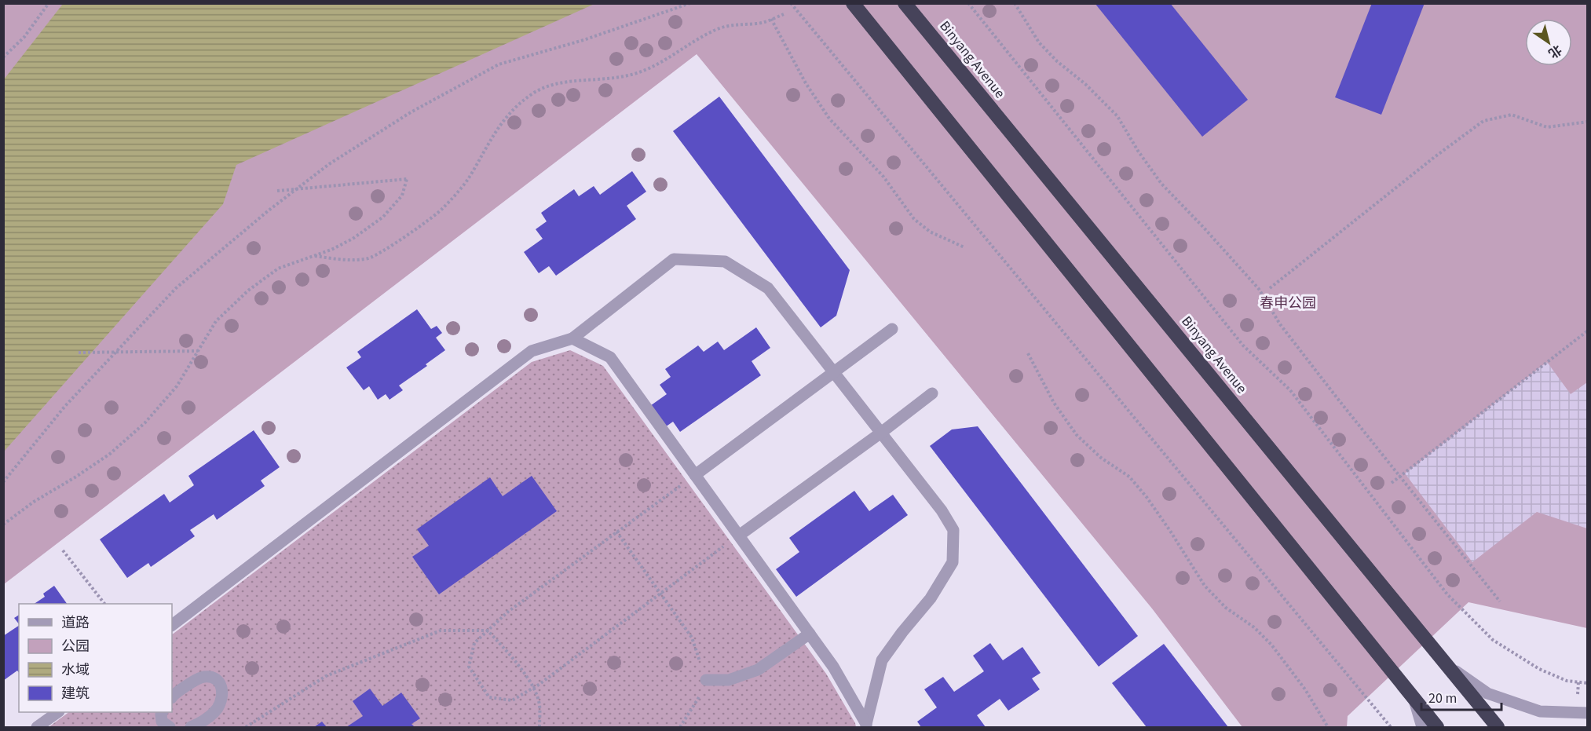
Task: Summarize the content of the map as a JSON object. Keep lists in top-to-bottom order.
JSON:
{
  "streets": {
    "highway": ["Binyang Avenue"]
  },
  "parks": ["春申公园"],
  "legend": [
    "道路",
    "公园",
    "水域",
    "建筑"
  ],
  "scale_bar": "20 m",
  "north": "bottom right"
}
